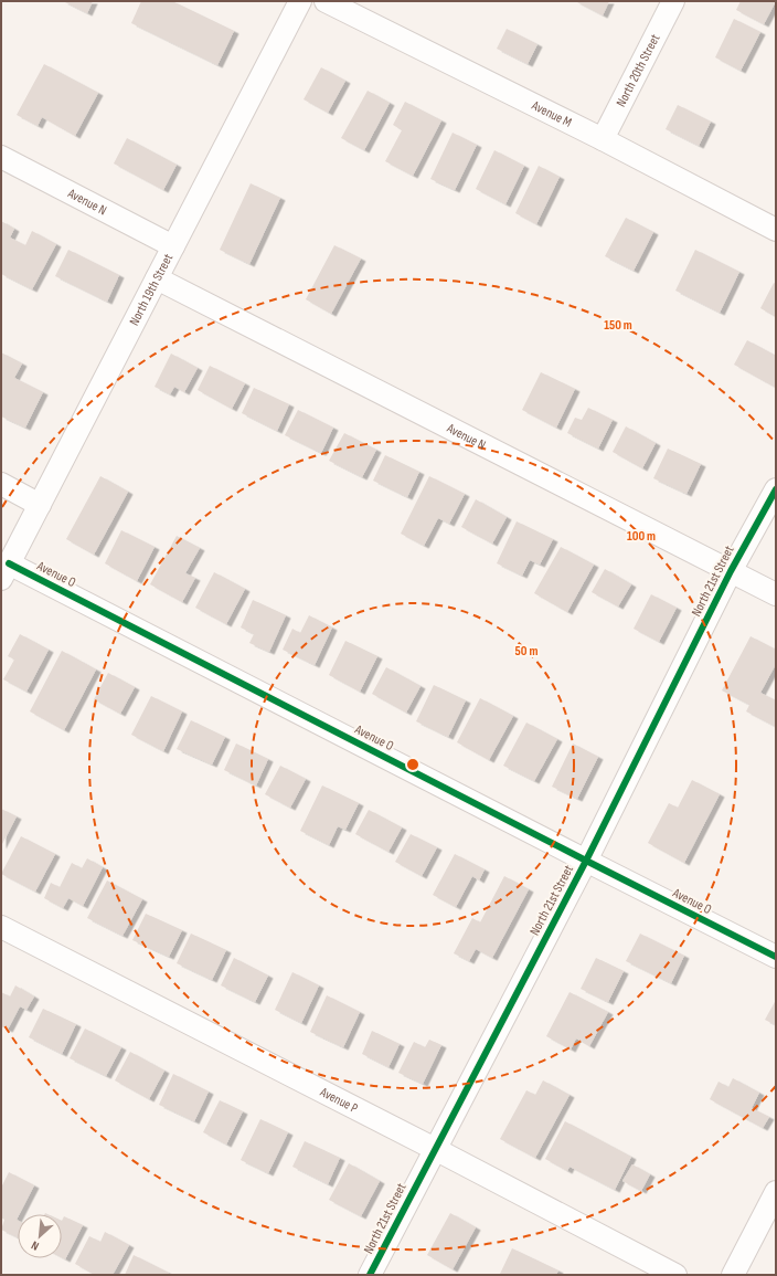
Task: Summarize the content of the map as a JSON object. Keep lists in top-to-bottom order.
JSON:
{
  "streets": {
    "street": [
      "North 20th Street",
      "Avenue M",
      "Avenue N",
      "North 19th Street",
      "Avenue O",
      "North 21st Street",
      "Avenue P"
    ]
  },
  "crossings": [
    ["North 20th Street", "Avenue M"],
    ["Avenue N", "North 19th Street"],
    ["Avenue N", "North 21st Street"],
    ["North 19th Street", "Avenue O"],
    ["Avenue O", "North 21st Street"],
    ["North 21st Street", "Avenue P"]
  ],
  "north": "bottom left",
  "rings": ["150 m", "100 m", "50 m"]
}
